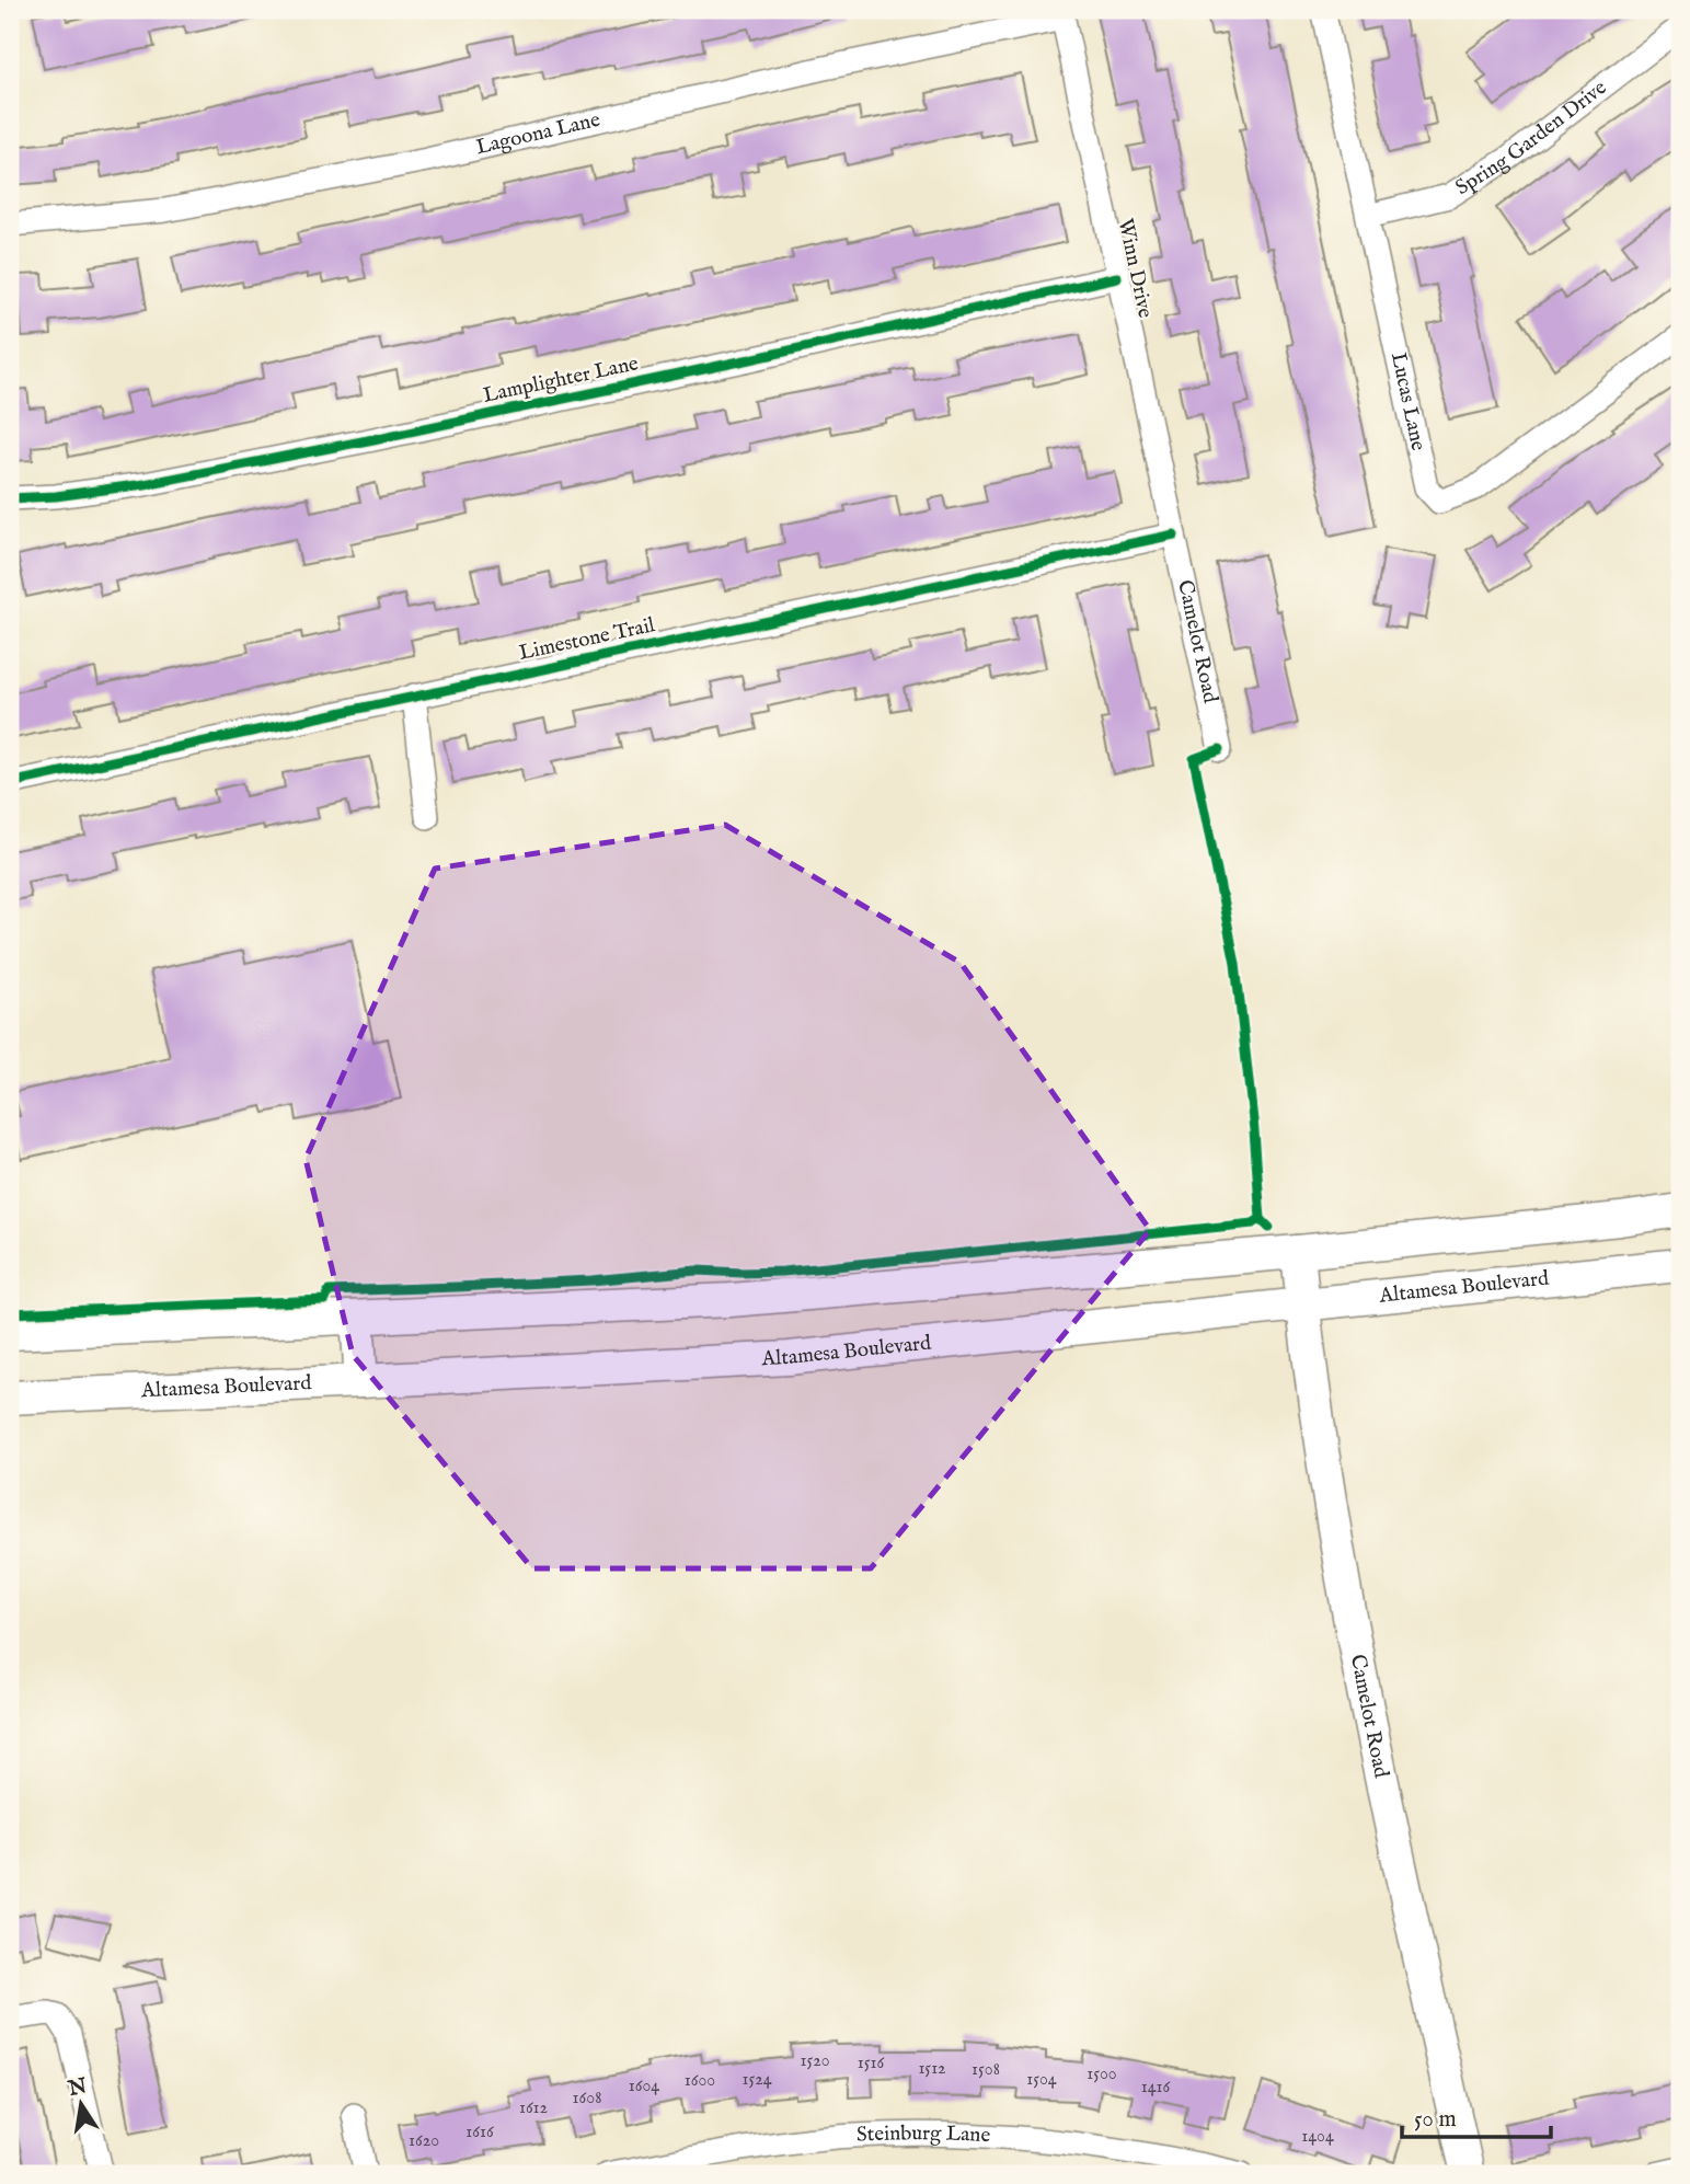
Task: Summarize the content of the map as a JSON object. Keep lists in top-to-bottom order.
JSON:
{
  "streets": {
    "main road": ["Camelot Road", "Altamesa Boulevard"],
    "street": [
      "Lagoona Lane",
      "Spring Garden Drive",
      "Winn Drive",
      "Lamplighter Lane",
      "Lucas Lane",
      "Limestone Trail",
      "Steinburg Lane"
    ]
  },
  "crossings": [
    ["Lagoona Lane", "Winn Drive"],
    ["Spring Garden Drive", "Lucas Lane"],
    ["Winn Drive", "Lamplighter Lane"],
    ["Winn Drive", "Limestone Trail"],
    ["Winn Drive", "Camelot Road"],
    ["Limestone Trail", "Camelot Road"],
    ["Camelot Road", "Altamesa Boulevard"]
  ],
  "house_numbers": [
    "1520",
    "1516",
    "1512",
    "1508",
    "1500",
    "1524",
    "1504",
    "1600",
    "1604",
    "1416",
    "1608",
    "1612",
    "1616",
    "1404",
    "1620"
  ],
  "scale_bar": "50 m",
  "north": "top"
}
